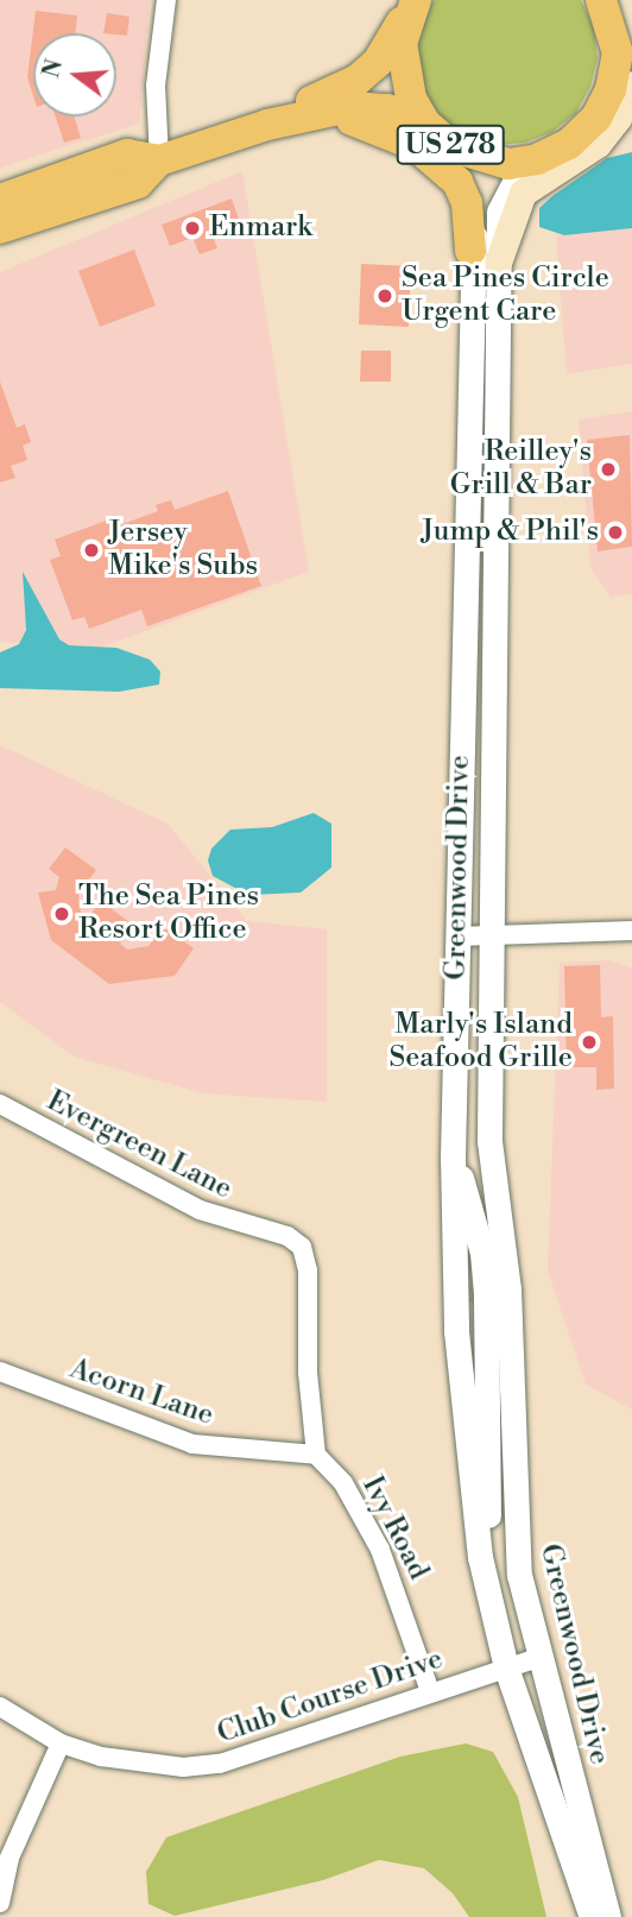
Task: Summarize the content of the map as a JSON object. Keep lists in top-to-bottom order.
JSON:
{
  "streets": {
    "highway": ["US 278"],
    "street": [
      "Greenwood Drive",
      "Evergreen Lane",
      "Acorn Lane",
      "Ivy Road",
      "Club Course Drive"
    ]
  },
  "crossings": [
    ["US 278", "Greenwood Drive"],
    ["Greenwood Drive", "Club Course Drive"],
    ["Evergreen Lane", "Acorn Lane"],
    ["Evergreen Lane", "Ivy Road"],
    ["Acorn Lane", "Ivy Road"],
    ["Ivy Road", "Club Course Drive"]
  ],
  "places": [
    "Enmark",
    "Sea Pines Circle Urgent Care",
    "Reilley's Grill & Bar",
    "Jump & Phil's",
    "Jersey Mike's Subs",
    "The Sea Pines Resort Office",
    "Marly's Island Seafood Grille"
  ],
  "north": "left"
}
